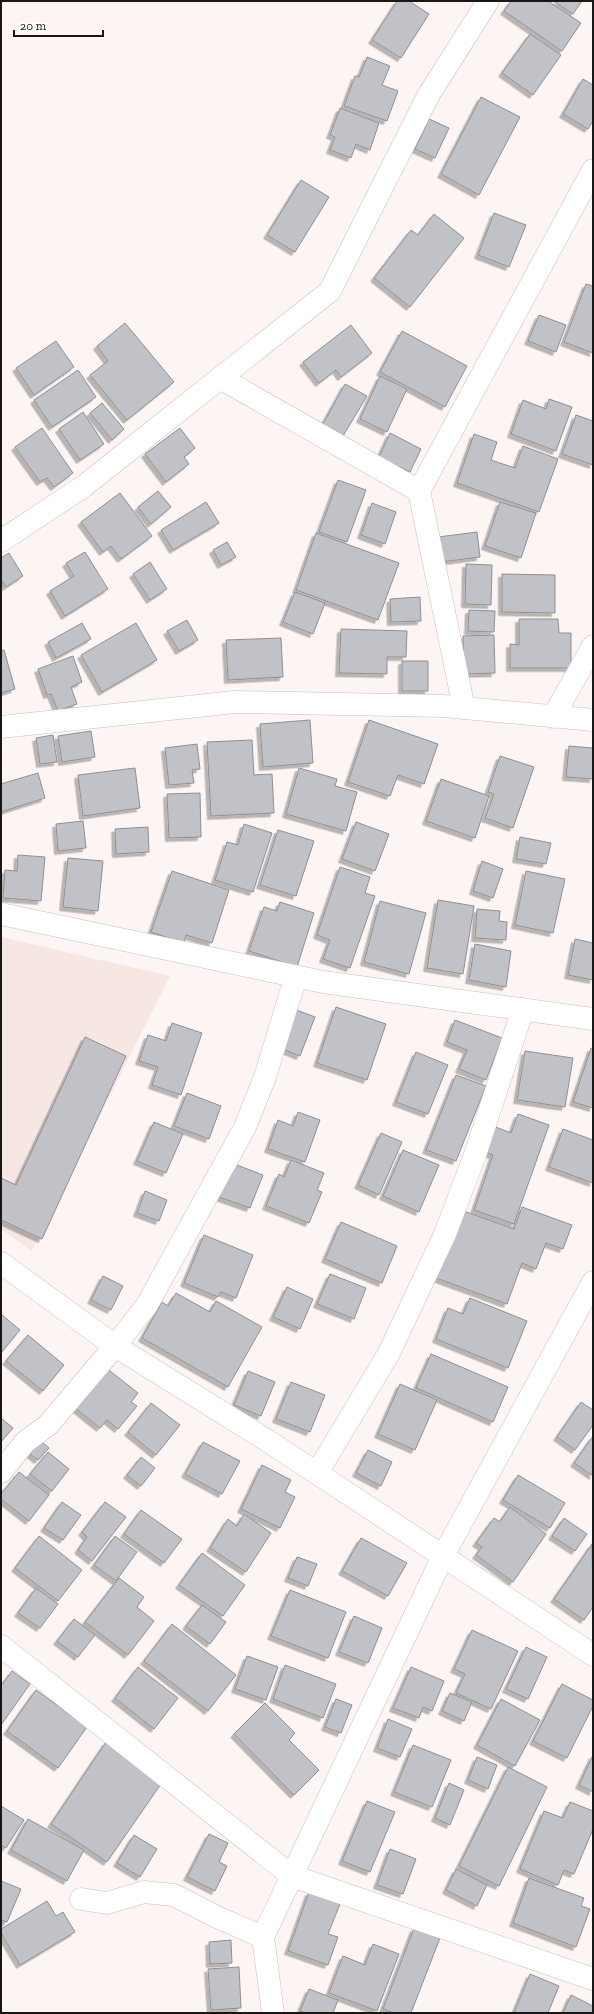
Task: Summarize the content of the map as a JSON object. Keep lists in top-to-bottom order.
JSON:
{
  "scale_bar": "20 m"
}
